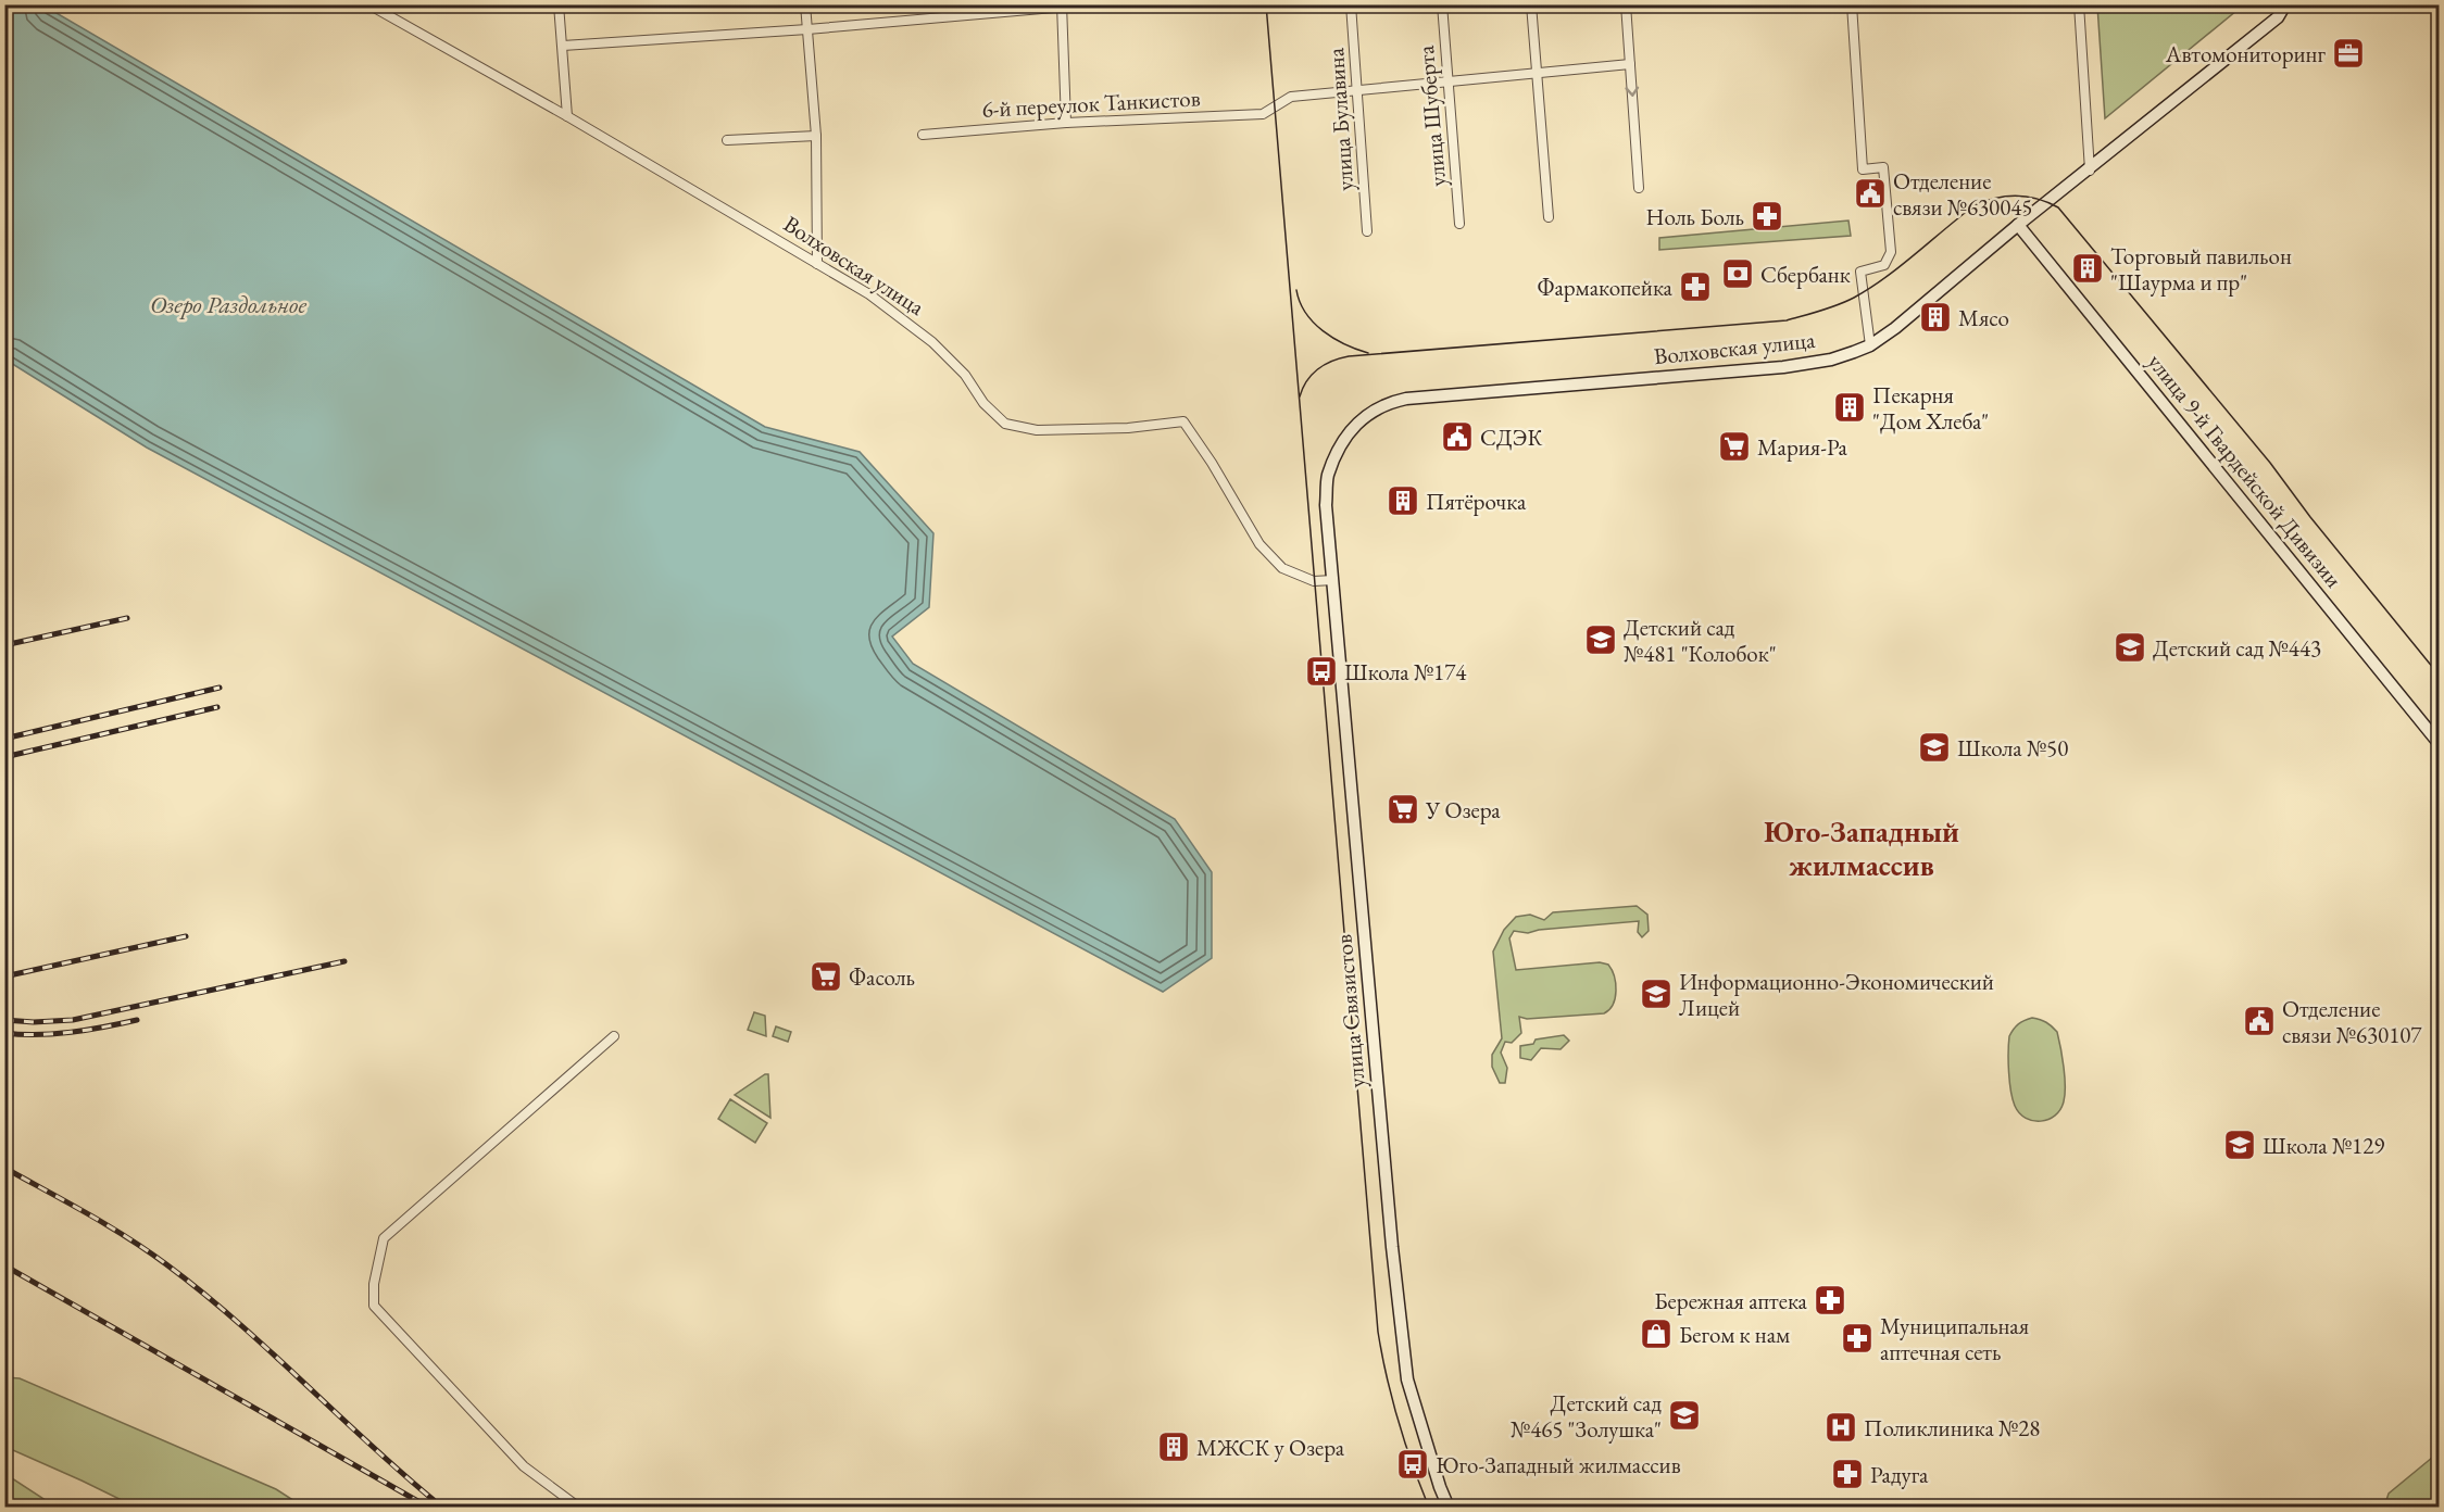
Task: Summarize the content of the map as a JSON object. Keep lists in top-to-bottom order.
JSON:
{
  "streets": {
    "main road": ["Волховская улица", "улица 9-й Гвардейской Дивизии", "улица Связистов"],
    "street": ["6-й переулок Танкистов", "улица Шуберта", "улица Булавина"]
  },
  "crossings": [
    ["6-й переулок Танкистов", "улица Булавина"],
    ["Волховская улица", "улица 9-й Гвардейской Дивизии"],
    ["Волховская улица", "улица Связистов"]
  ],
  "districts": ["Юго-Западный жилмассив"],
  "water": ["Озеро Раздольное"],
  "places": {
    "office": ["Автомониторинг"],
    "public building": ["Отделение связи №630045", "СДЭК", "Отделение связи №630107"],
    "pharmacy": [
      "Ноль Боль",
      "Фармакопейка",
      "Бережная аптека",
      "Муниципальная аптечная сеть",
      "Радуга"
    ],
    "building": [
      "Торговый павильон \"Шаурма и пр\"",
      "Мясо",
      "Пекарня \"Дом Хлеба\"",
      "Пятёрочка",
      "МЖСК у Озера"
    ],
    "bank": ["Сбербанк"],
    "supermarket": ["Мария-Ра", "У Озера", "Фасоль"],
    "school or university": [
      "Детский сад №481 \"Колобок\"",
      "Детский сад №443",
      "Школа №50",
      "Информационно-Экономический Лицей",
      "Школа №129",
      "Детский сад №465 \"Золушка\""
    ],
    "bus stop": ["Школа №174", "Юго-Западный жилмассив"],
    "shop": ["Бегом к нам"],
    "hospital": ["Поликлиника №28"]
  }
}
